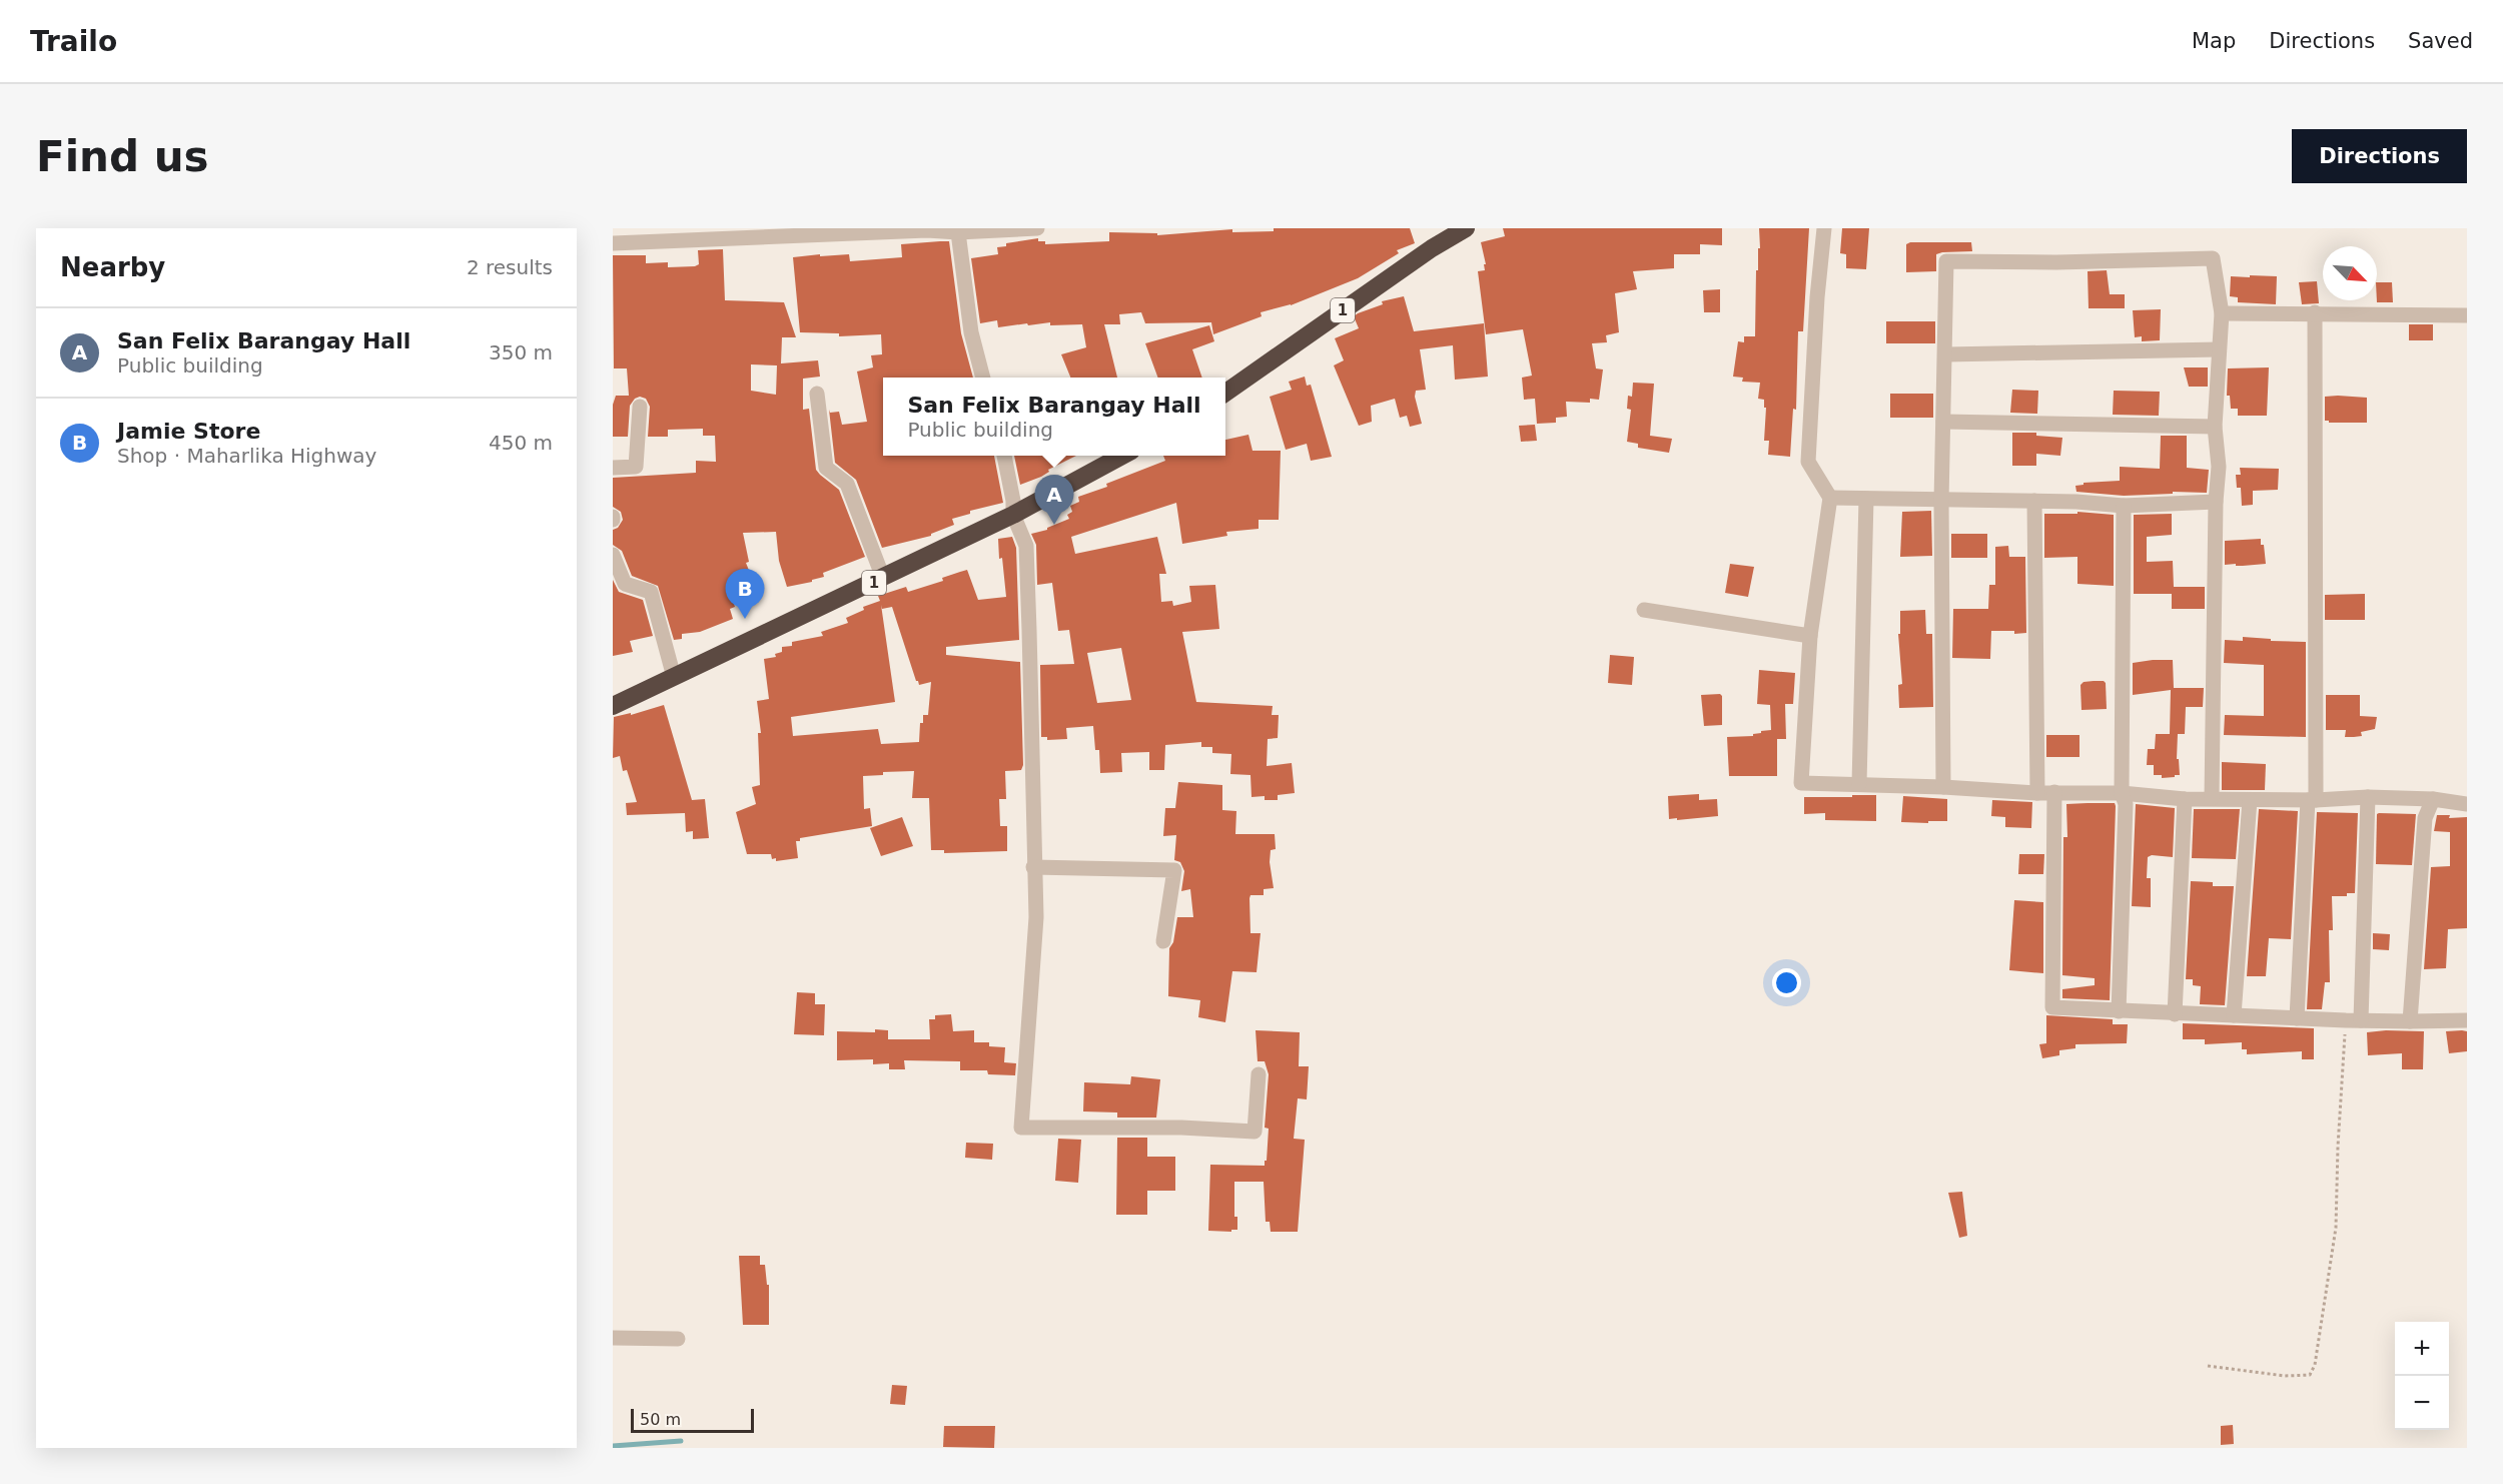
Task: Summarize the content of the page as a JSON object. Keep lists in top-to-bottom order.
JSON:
{
  "streets": {
    "highway": ["1"]
  },
  "scale_bar": "50 m",
  "north": "bottom right",
  "page": {
    "header": "Trailo",
    "nav": ["Map", "Directions", "Saved"],
    "buttons": "Directions",
    "title": "Find us",
    "heading": ["Nearby", "2 results"],
    "list": [
      {
        "mark": "A",
        "name": "San Felix Barangay Hall",
        "note": "Public building",
        "value": "350 m"
      },
      {
        "mark": "B",
        "name": "Jamie Store",
        "note": "Shop · Maharlika Highway",
        "value": "450 m"
      }
    ],
    "popup": ["San Felix Barangay Hall", "Public building"],
    "pins": ["A", "B"],
    "map_buttons": ["+", "−"],
    "scale": "50 m"
  }
}
